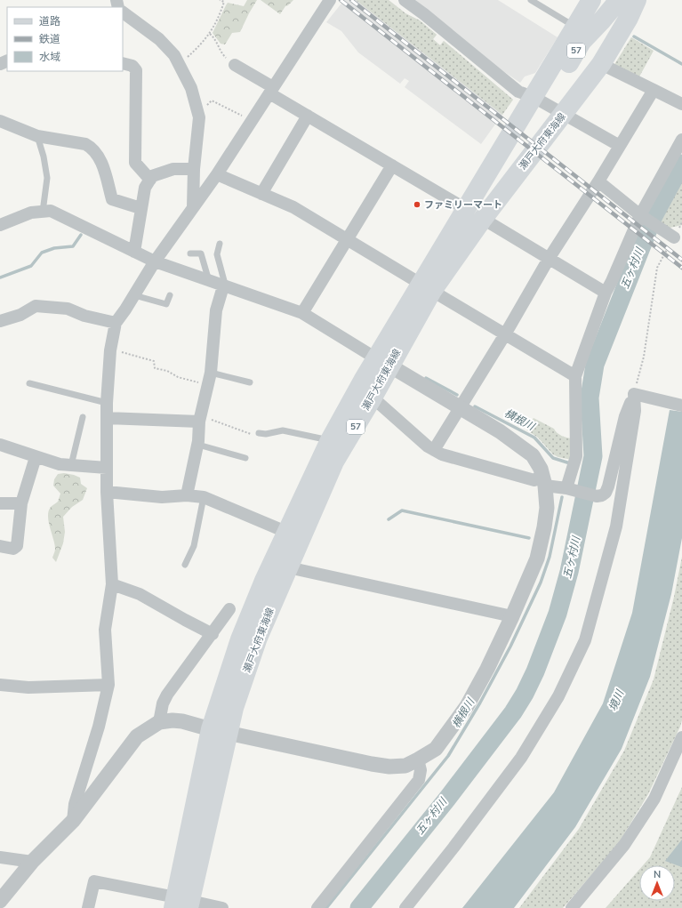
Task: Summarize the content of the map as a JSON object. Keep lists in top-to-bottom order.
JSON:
{
  "streets": {
    "main road": ["57", "瀬戸大府東海線"]
  },
  "crossings": [
    ["57", "瀬戸大府東海線"]
  ],
  "water": ["五ヶ村川", "横根川", "境川"],
  "places": ["ファミリーマート"],
  "legend": ["道路", "鉄道", "水域"],
  "north": "top"
}
